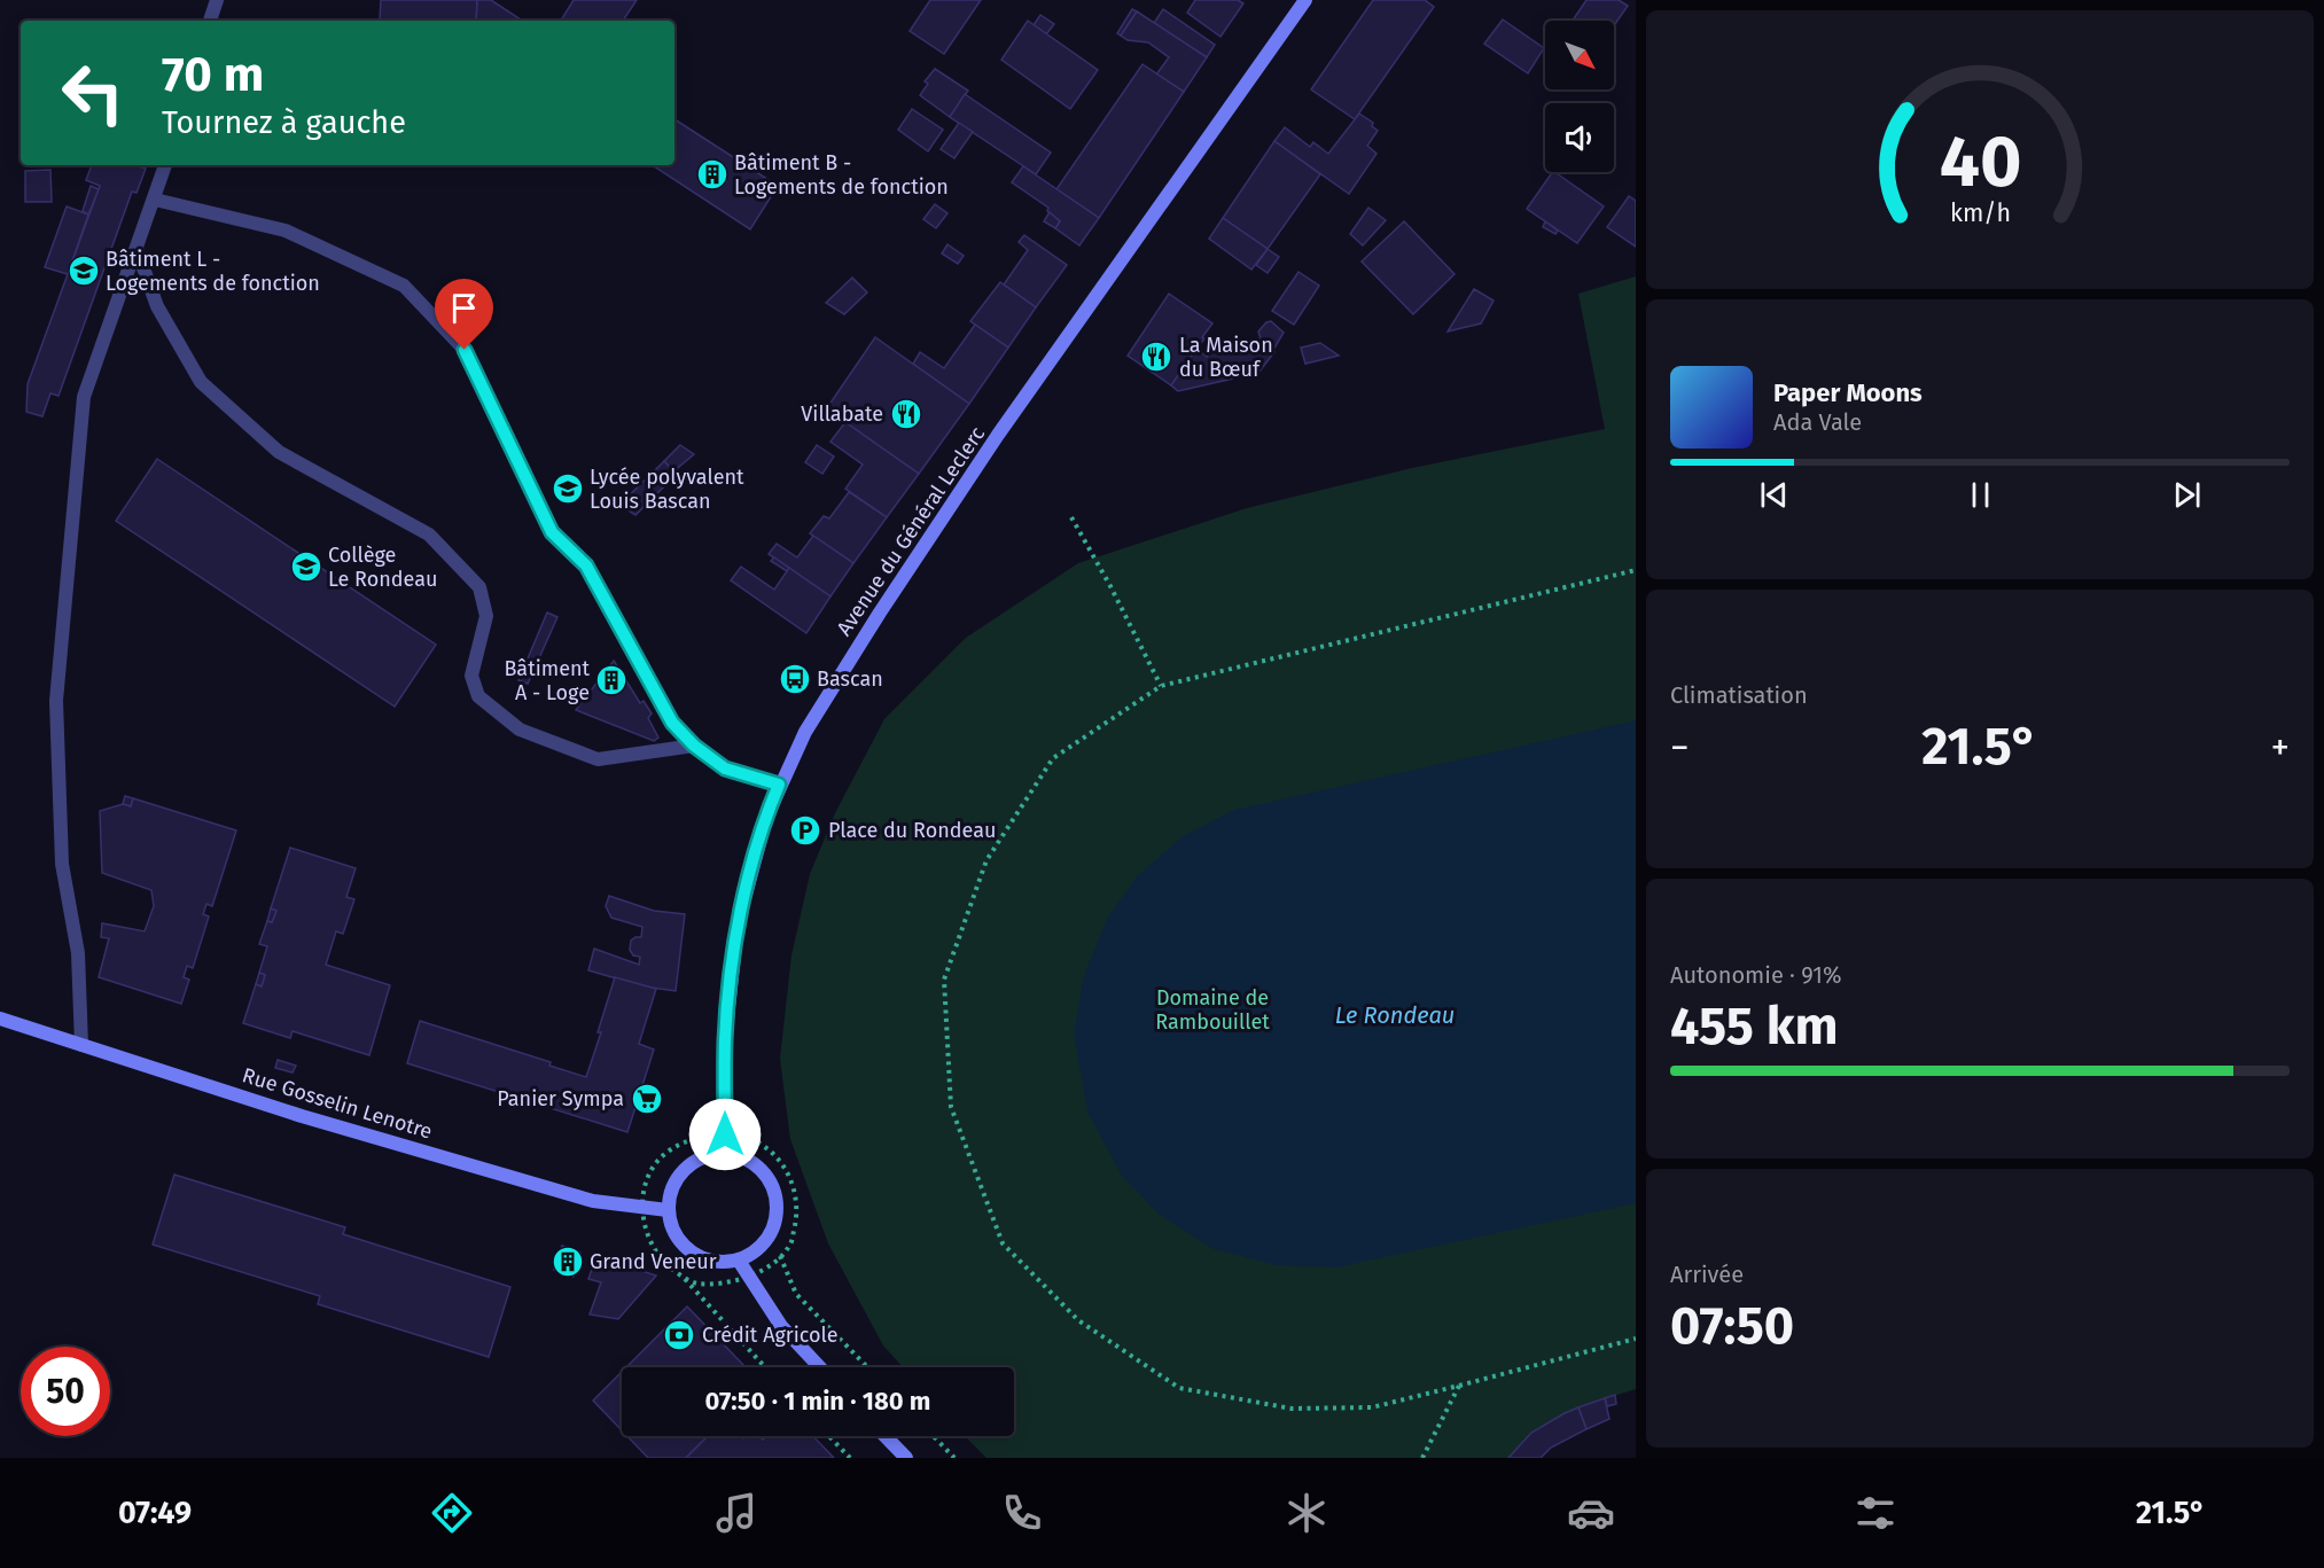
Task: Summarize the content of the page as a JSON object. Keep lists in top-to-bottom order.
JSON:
{
  "streets": {
    "main road": ["Avenue du Général Leclerc", "Rue Gosselin Lenotre"]
  },
  "crossings": [
    ["Avenue du Général Leclerc", "Rue Gosselin Lenotre"]
  ],
  "water": ["Le Rondeau"],
  "parks": ["Domaine de Rambouillet"],
  "places": {
    "building": ["Bâtiment B - Logements de fonction", "Bâtiment A - Loge", "Grand Veneur"],
    "school or university": ["Bâtiment L - Logements de fonction", "Lycée polyvalent Louis Bascan", "Collège Le Rondeau"],
    "restaurant": ["La Maison du Bœuf", "Villabate"],
    "bus stop": ["Bascan"],
    "parking": ["Place du Rondeau"],
    "supermarket": ["Panier Sympa"],
    "bank": ["Crédit Agricole"]
  },
  "north": "bottom right",
  "page": {
    "turn": ["70 m", "Tournez à gauche"],
    "song": ["Paper Moons", "Ada Vale"],
    "tile": [
      "Climatisation",
      ["Autonomie · 91%", "455 km"],
      ["Arrivée", "07:50"]
    ],
    "heat": ["−", "21.5°", "+"],
    "limit": "50",
    "trip": "07:50 · 1 min · 180 m",
    "tabs": ["07:49", "21.5°"],
    "gauge": ["40", "km/h"]
  }
}
